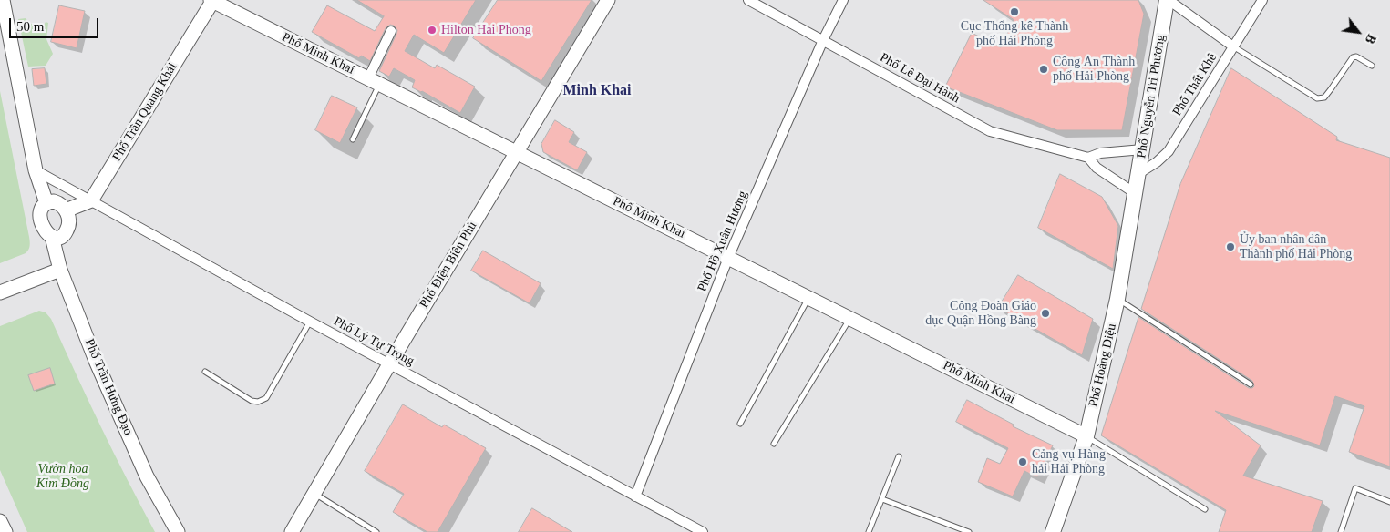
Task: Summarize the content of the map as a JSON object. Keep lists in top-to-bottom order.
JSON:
{
  "streets": {
    "main road": ["Phố Nguyễn Tri Phương", "Phố Hoàng Diệu"],
    "street": [
      "Phố Minh Khai",
      "Phố Lê Đại Hành",
      "Phố Thất Khê",
      "Phố Trần Quang Khải",
      "Phố Hồ Xuân Hương",
      "Phố Điện Biên Phủ",
      "Phố Lý Tự Trọng",
      "Phố Trần Hưng Đạo"
    ]
  },
  "crossings": [
    ["Phố Minh Khai", "Phố Trần Quang Khải"],
    ["Phố Minh Khai", "Phố Hồ Xuân Hương"],
    ["Phố Minh Khai", "Phố Điện Biên Phủ"],
    ["Phố Minh Khai", "Phố Hoàng Diệu"],
    ["Phố Lê Đại Hành", "Phố Nguyễn Tri Phương"],
    ["Phố Lê Đại Hành", "Phố Hồ Xuân Hương"],
    ["Phố Lê Đại Hành", "Phố Hoàng Diệu"],
    ["Phố Thất Khê", "Phố Nguyễn Tri Phương"],
    ["Phố Nguyễn Tri Phương", "Phố Hoàng Diệu"],
    ["Phố Trần Quang Khải", "Phố Lý Tự Trọng"],
    ["Phố Hồ Xuân Hương", "Phố Lý Tự Trọng"],
    ["Phố Điện Biên Phủ", "Phố Lý Tự Trọng"]
  ],
  "districts": ["Minh Khai"],
  "parks": ["Vườn hoa Kim Đồng"],
  "places": [
    "Cục Thống kê Thành phố Hải Phòng",
    "Hilton Hai Phong",
    "Công An Thành phố Hải Phòng",
    "Ủy ban nhân dân Thành phố Hải Phòng",
    "Công Đoàn Giáo dục Quận Hồng Bàng",
    "Cảng vụ Hàng hải Hải Phòng"
  ],
  "scale_bar": "50 m",
  "north": "bottom right"
}
